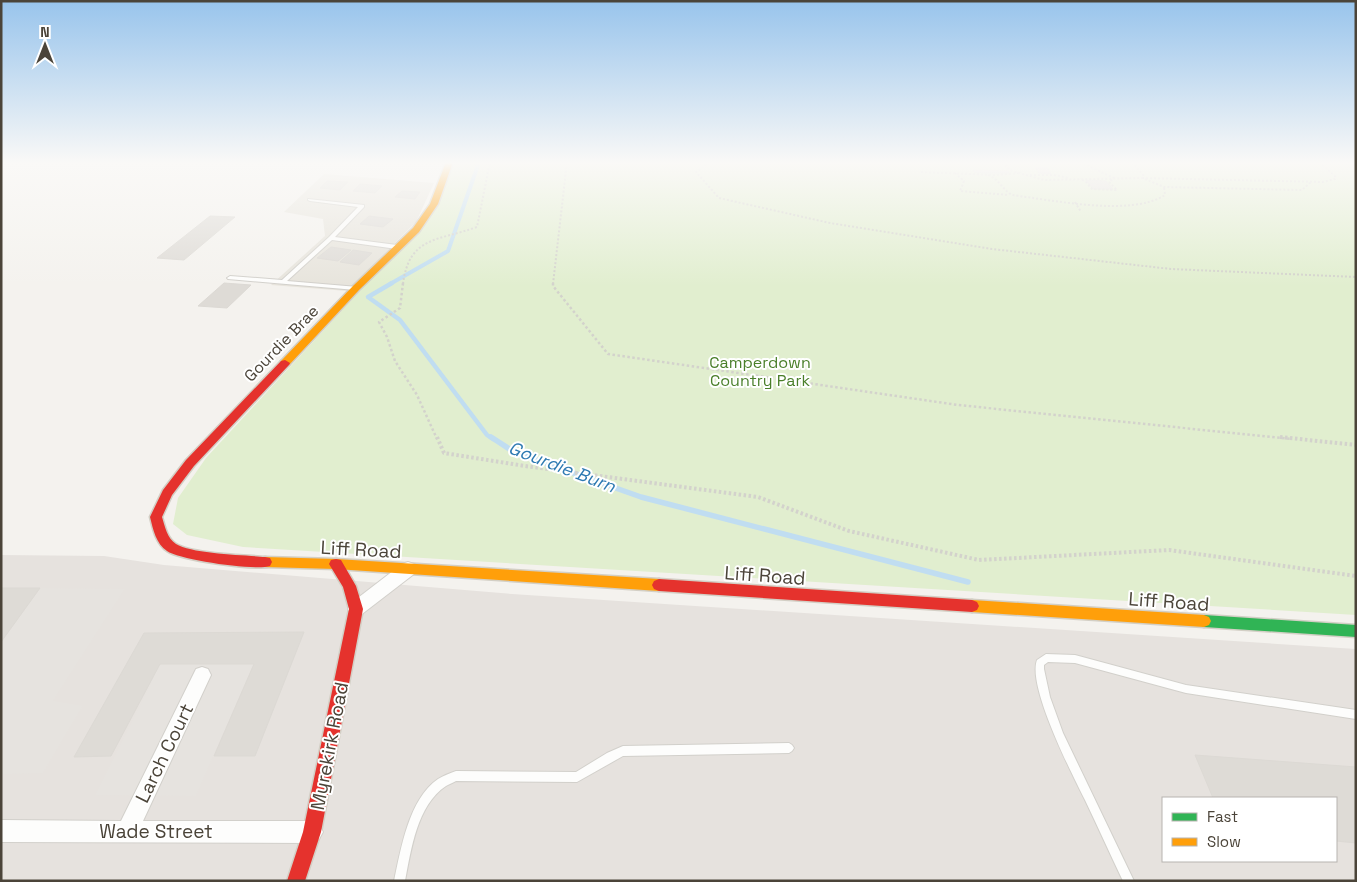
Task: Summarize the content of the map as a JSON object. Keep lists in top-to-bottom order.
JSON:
{
  "streets": {
    "street": [
      "Gourdie Brae",
      "Liff Road",
      "Myrekirk Road",
      "Larch Court",
      "Wade Street"
    ]
  },
  "crossings": [
    ["Gourdie Brae", "Liff Road"],
    ["Myrekirk Road", "Wade Street"],
    ["Larch Court", "Wade Street"]
  ],
  "water": ["Gourdie Burn"],
  "parks": ["Camperdown Country Park"],
  "legend": ["Fast", "Slow"],
  "north": "top"
}
